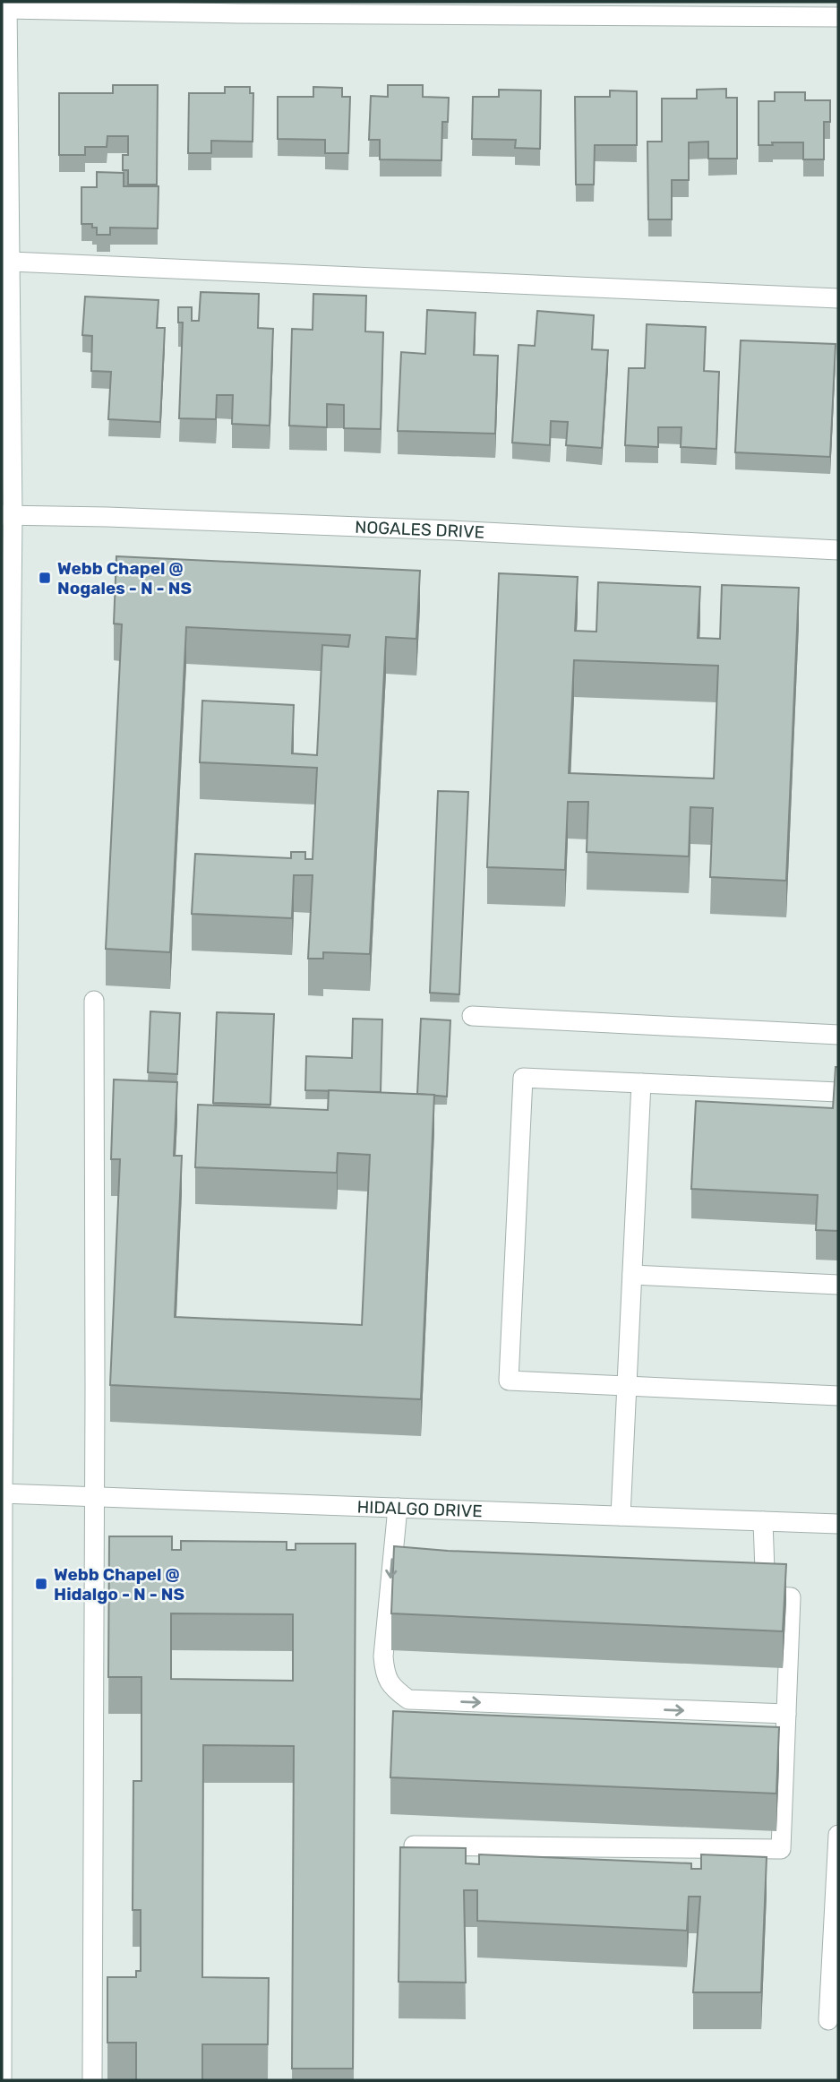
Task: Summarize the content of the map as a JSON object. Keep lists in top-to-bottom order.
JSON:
{
  "streets": {
    "street": ["NOGALES DRIVE", "HIDALGO DRIVE"]
  },
  "places": {
    "transit": ["Webb Chapel @ Nogales - N - NS", "Webb Chapel @ Hidalgo - N - NS"]
  }
}
